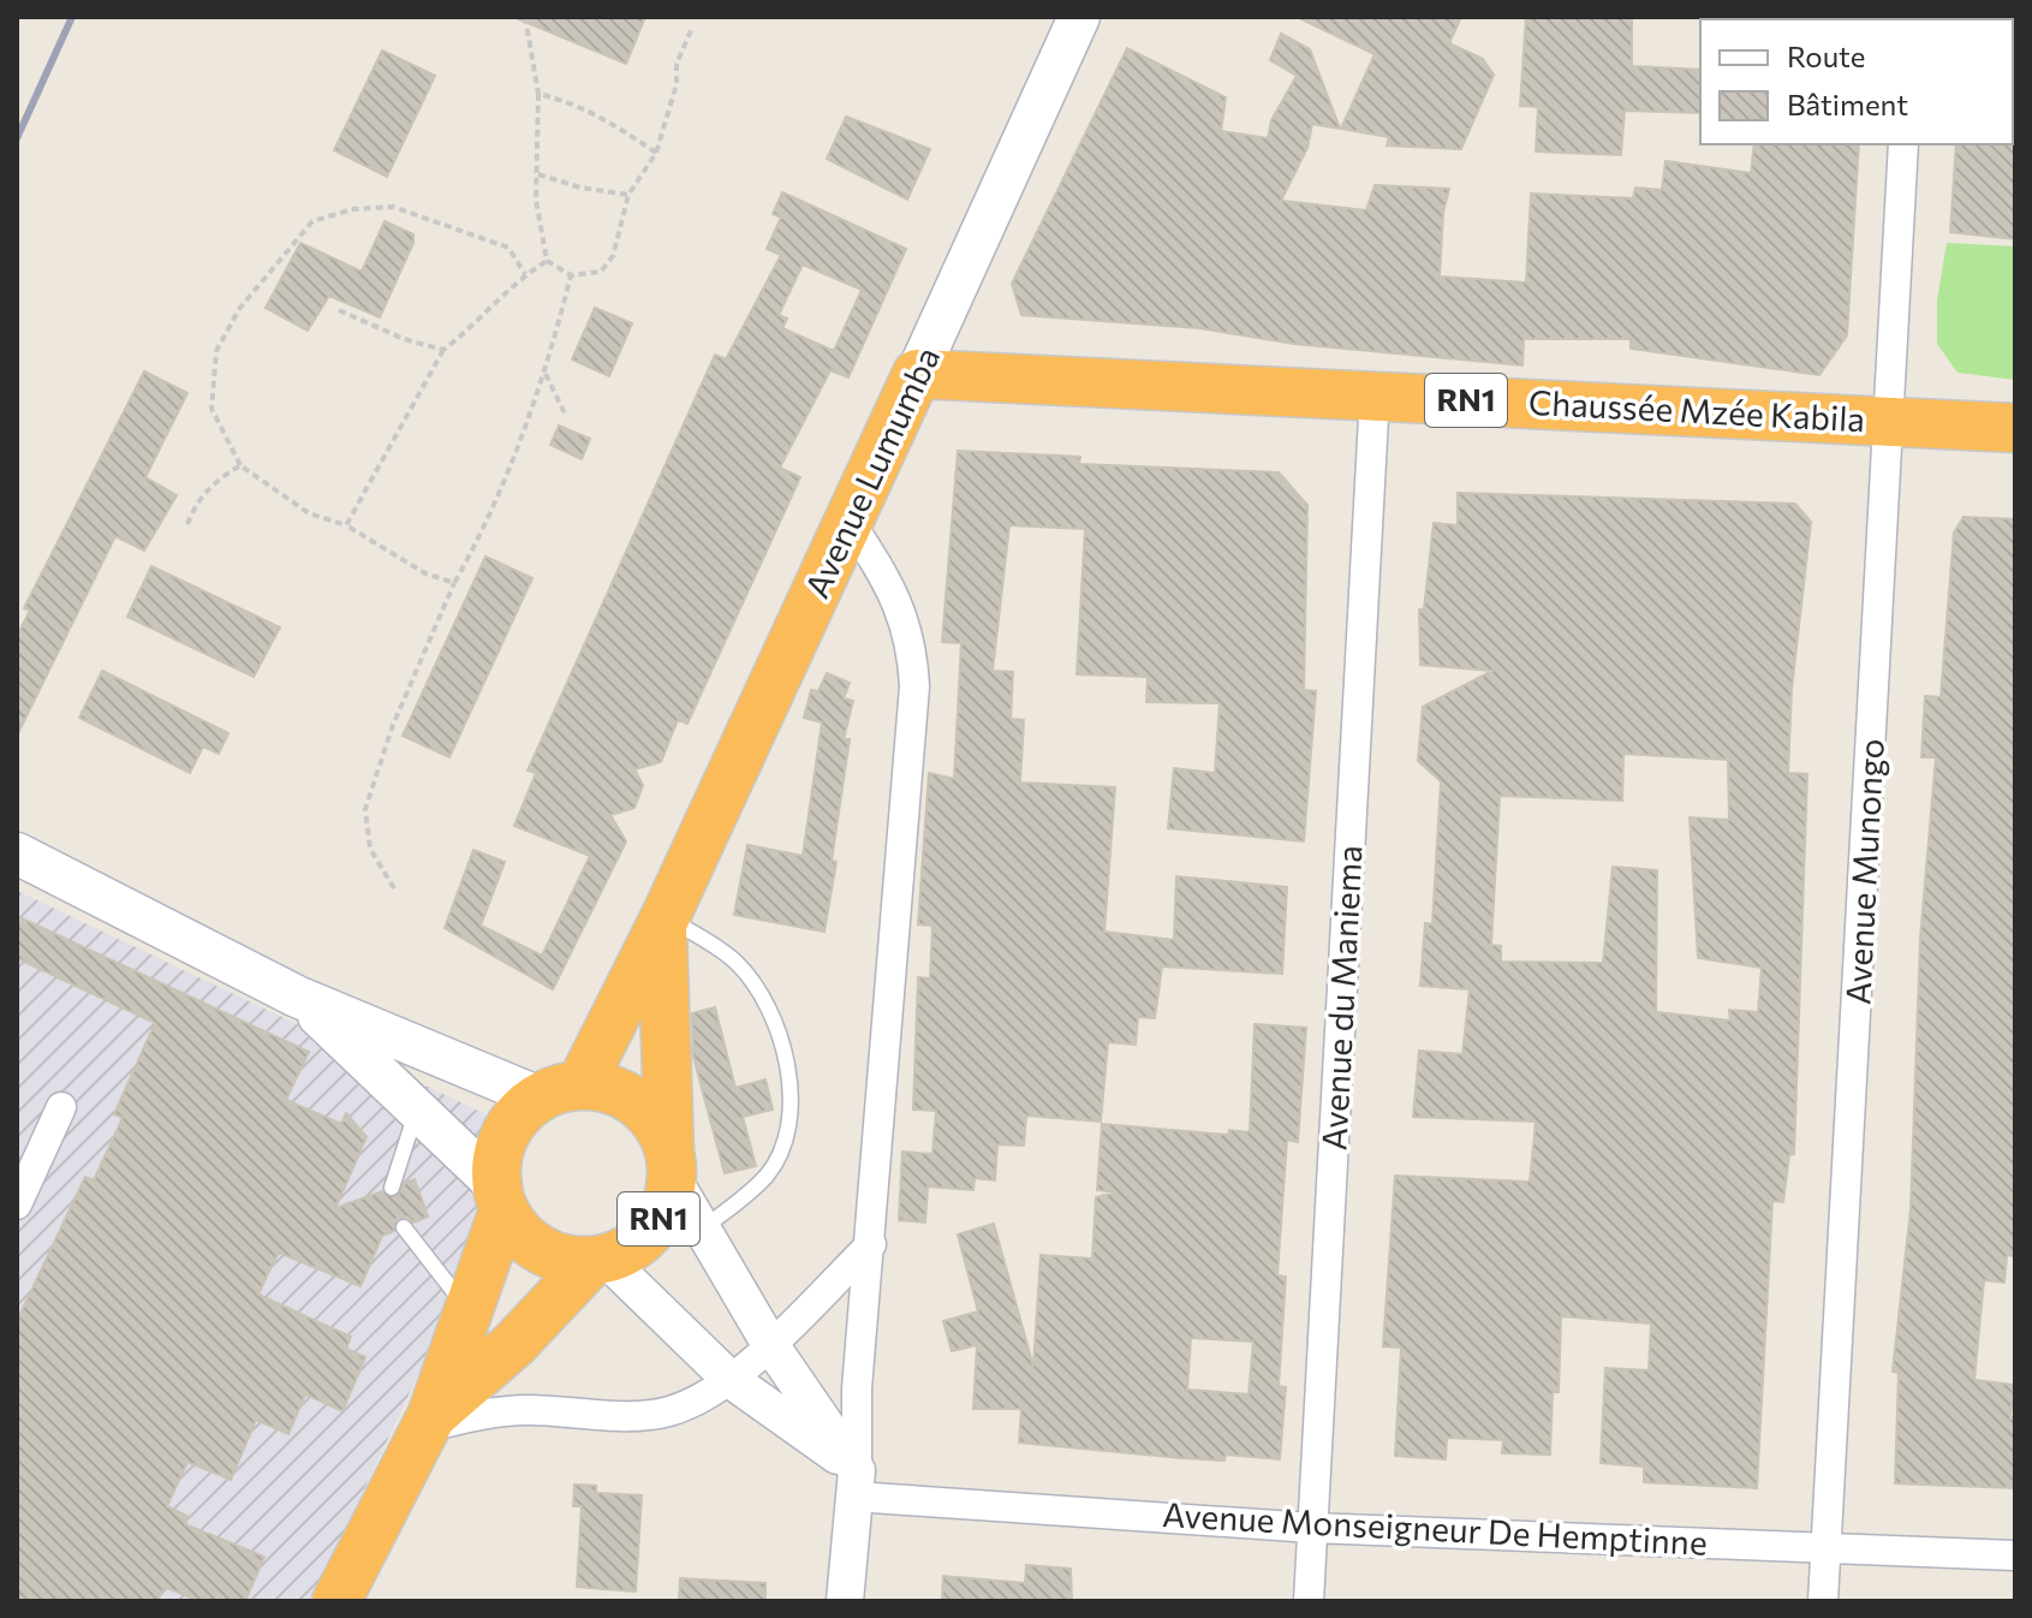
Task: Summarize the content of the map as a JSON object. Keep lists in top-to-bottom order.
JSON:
{
  "streets": {
    "highway": ["RN1", "Chaussée Mzée Kabila", "Avenue Lumumba"],
    "street": ["Avenue Munongo", "Avenue du Maniema", "Avenue Monseigneur De Hemptinne"]
  },
  "crossings": [
    ["RN1", "Avenue Lumumba"],
    ["Chaussée Mzée Kabila", "Avenue Lumumba"],
    ["Chaussée Mzée Kabila", "Avenue Munongo"],
    ["Chaussée Mzée Kabila", "Avenue du Maniema"],
    ["Avenue Munongo", "Avenue Monseigneur De Hemptinne"],
    ["Avenue du Maniema", "Avenue Monseigneur De Hemptinne"]
  ],
  "legend": ["Route", "Bâtiment"]
}
